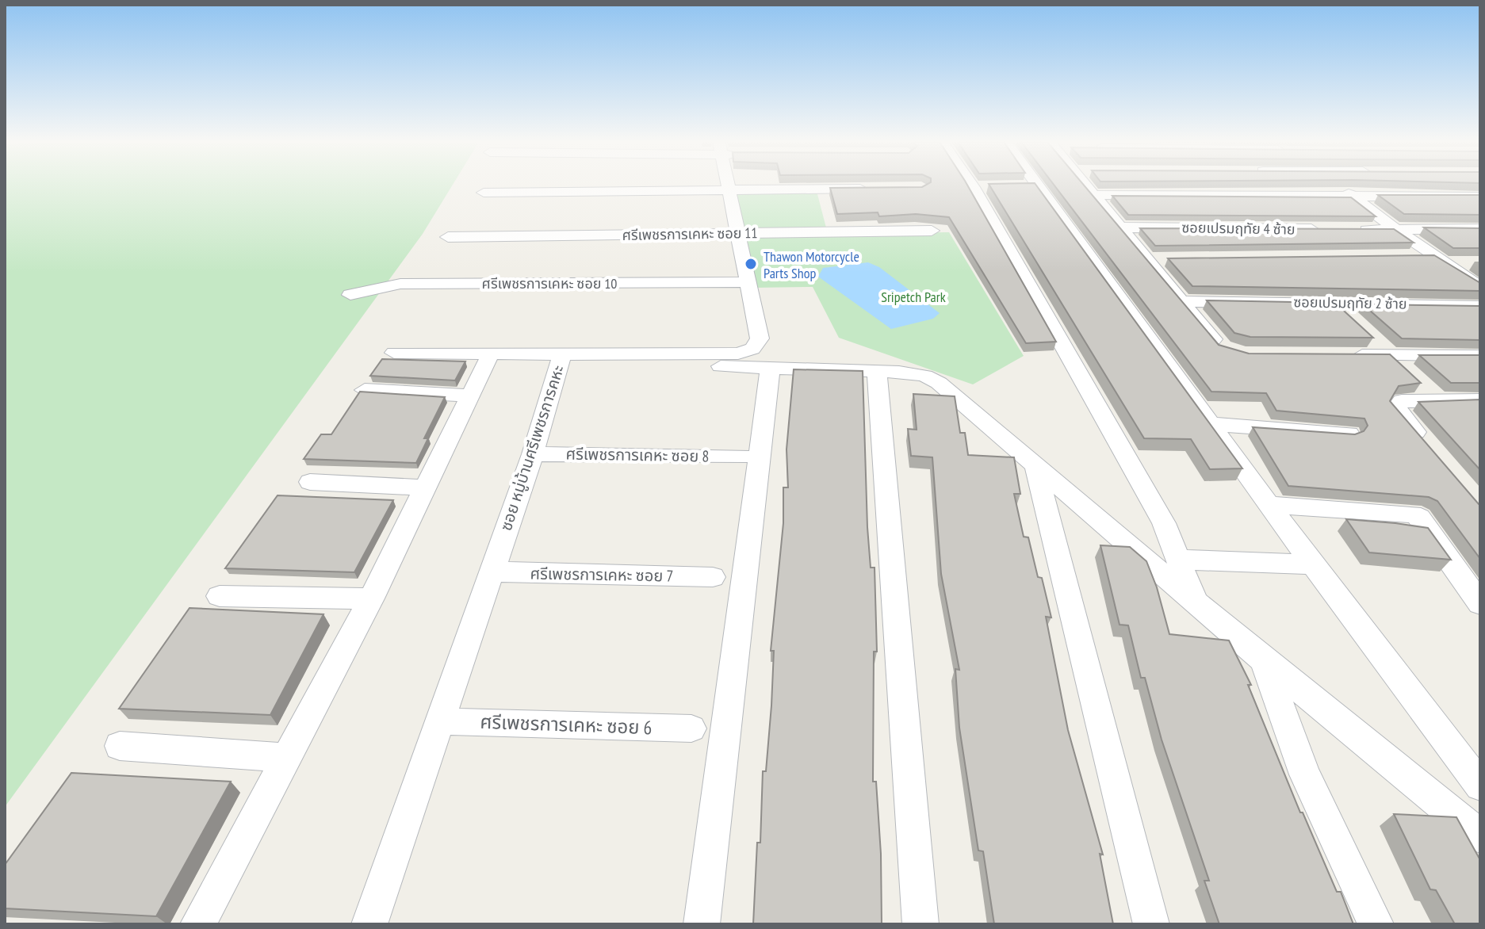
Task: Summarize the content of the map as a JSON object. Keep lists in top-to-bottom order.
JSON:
{
  "streets": {
    "street": [
      "ซอยเปรมฤทัย 4 ซ้าย",
      "ศรีเพชรการเคหะ ซอย 11",
      "ศรีเพชรการเคหะ ซอย 10",
      "ซอยเปรมฤทัย 2 ซ้าย",
      "ซอย หมู่บ้านศรีเพชรการคหะ",
      "ศรีเพชรการเคหะ ซอย 8",
      "ศรีเพชรการเคหะ ซอย 7",
      "ศรีเพชรการเคหะ ซอย 6"
    ]
  },
  "crossings": [
    ["ศรีเพชรการเคหะ ซอย 11", "ซอย หมู่บ้านศรีเพชรการคหะ"],
    ["ศรีเพชรการเคหะ ซอย 10", "ซอย หมู่บ้านศรีเพชรการคหะ"],
    ["ซอย หมู่บ้านศรีเพชรการคหะ", "ศรีเพชรการเคหะ ซอย 8"],
    ["ซอย หมู่บ้านศรีเพชรการคหะ", "ศรีเพชรการเคหะ ซอย 7"],
    ["ซอย หมู่บ้านศรีเพชรการคหะ", "ศรีเพชรการเคหะ ซอย 6"]
  ],
  "parks": ["Sripetch Park"],
  "places": ["Thawon Motorcycle Parts Shop"]
}
